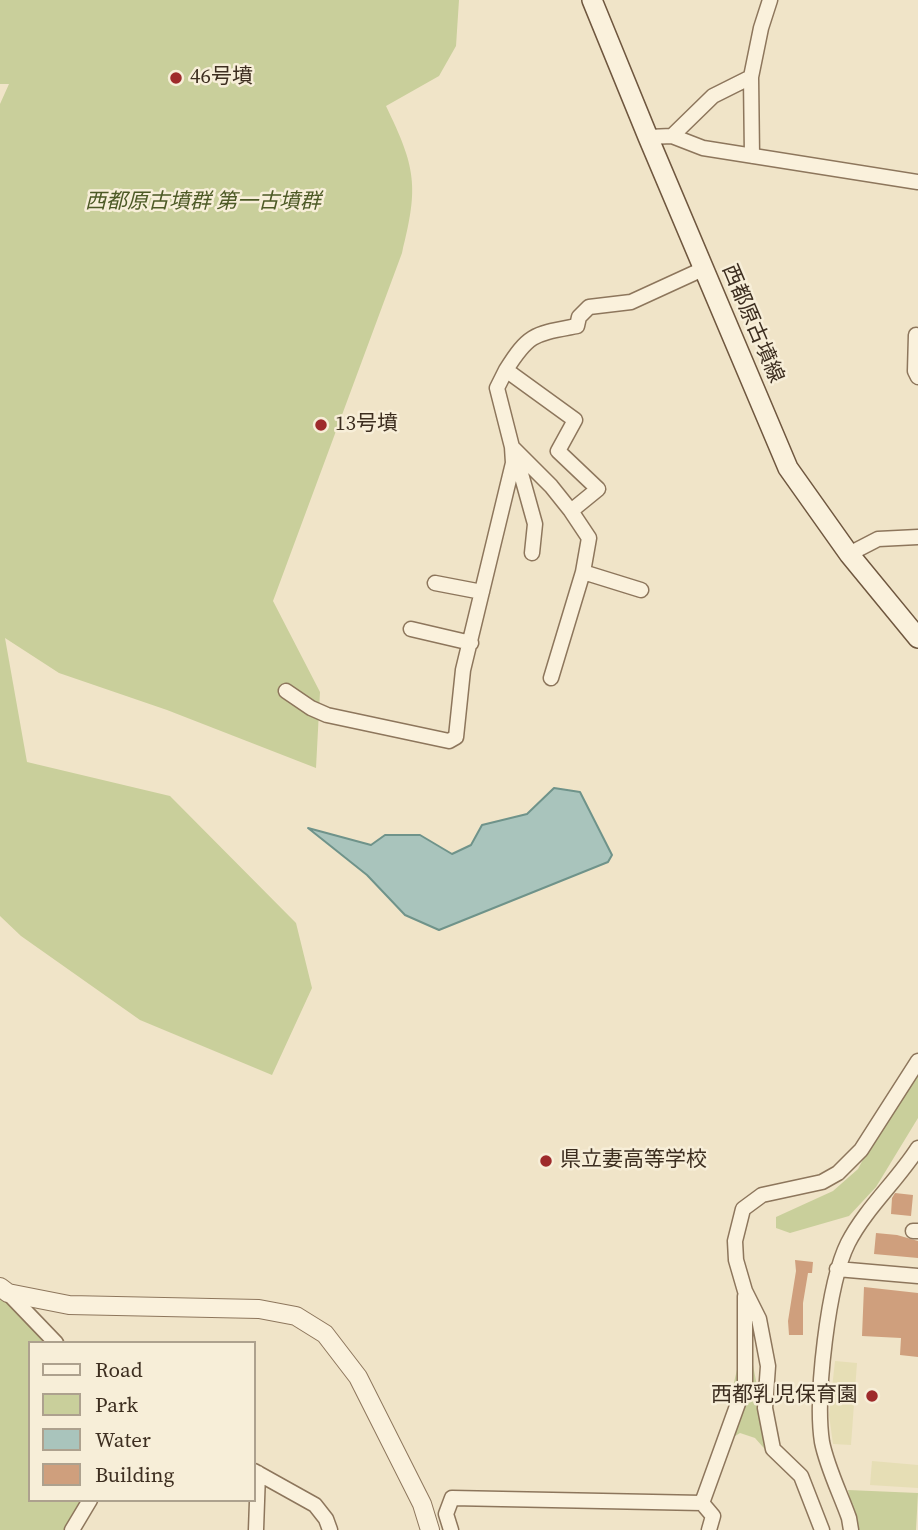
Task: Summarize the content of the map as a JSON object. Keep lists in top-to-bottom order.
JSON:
{
  "streets": {
    "main road": ["西都原古墳線"]
  },
  "parks": ["西都原古墳群 第一古墳群"],
  "places": [
    "46号墳",
    "13号墳",
    "県立妻高等学校",
    "西都乳児保育園"
  ],
  "legend": [
    "Road",
    "Park",
    "Water",
    "Building"
  ]
}
